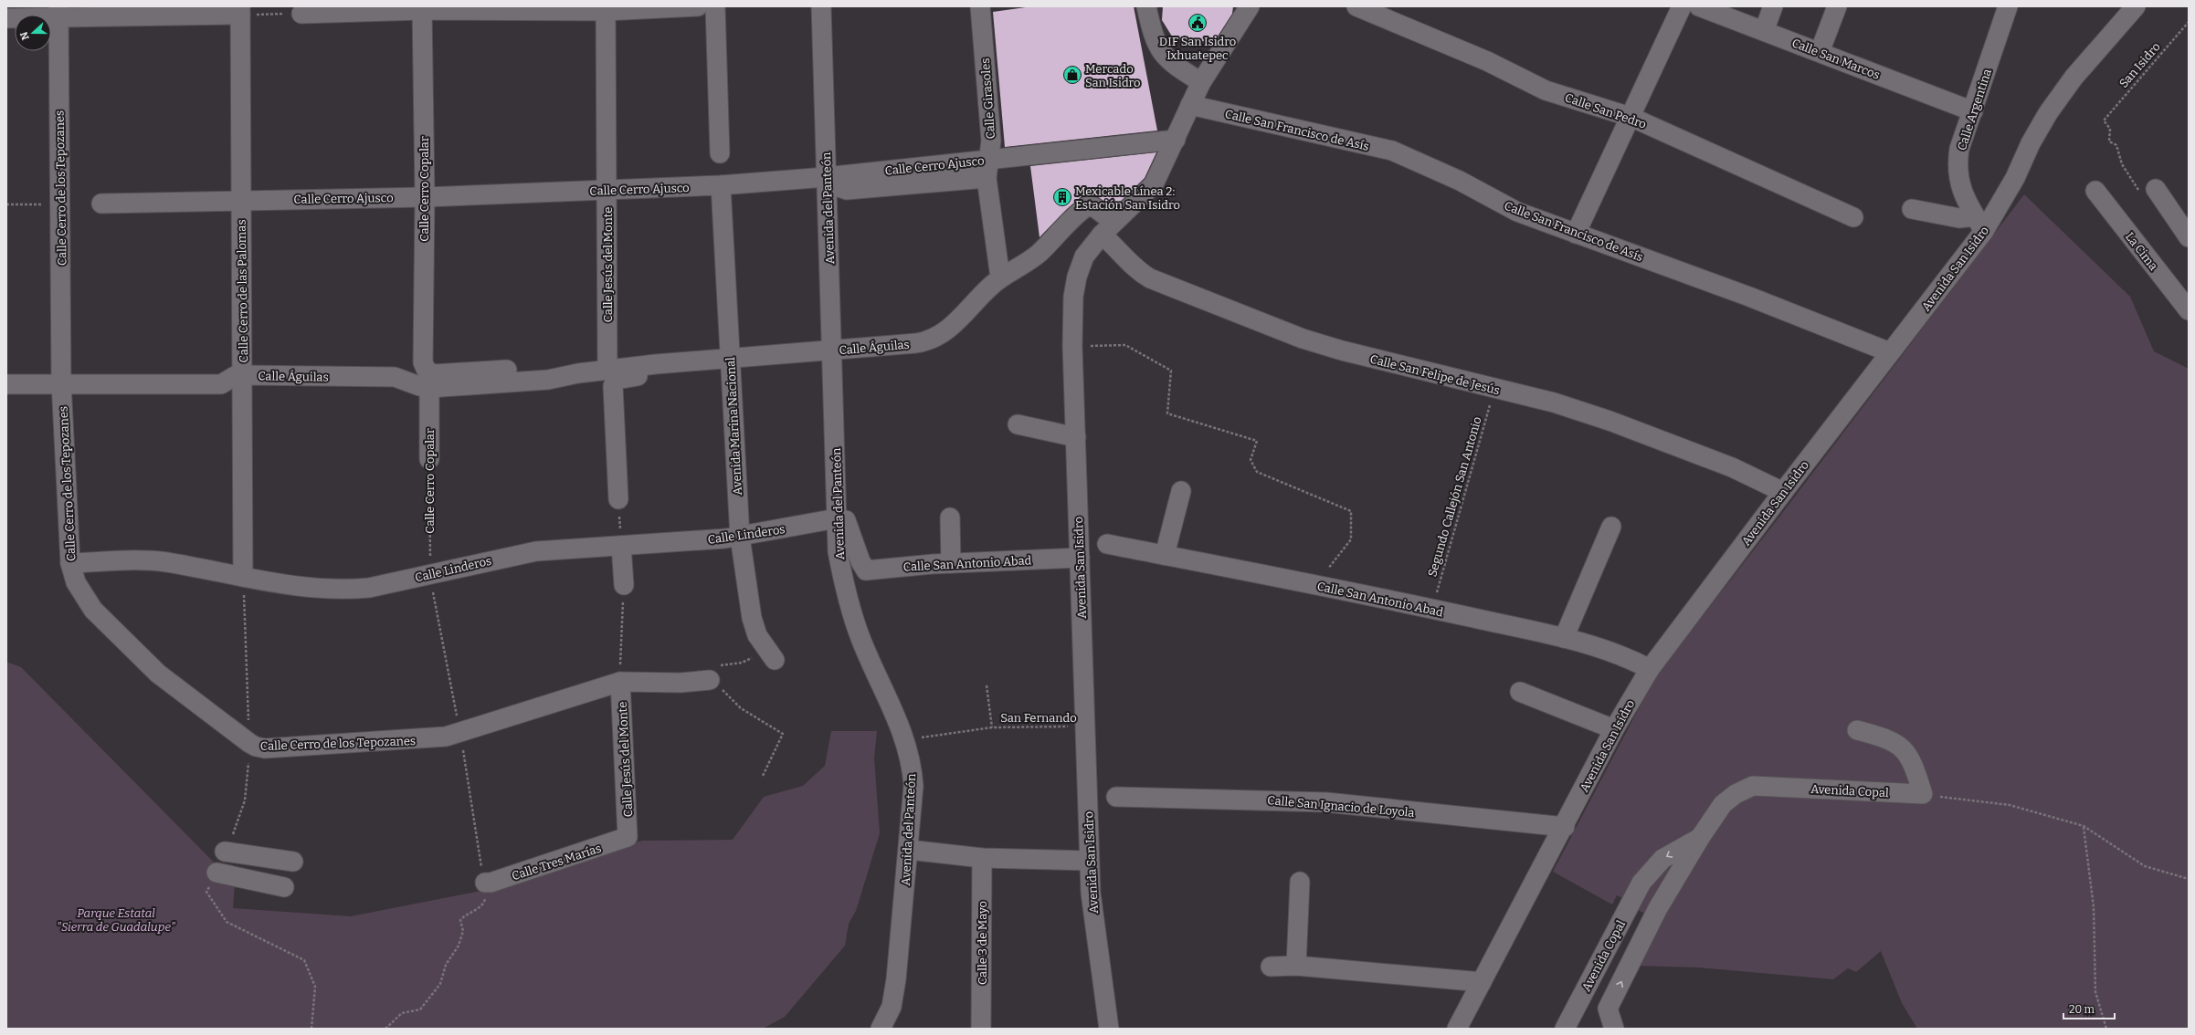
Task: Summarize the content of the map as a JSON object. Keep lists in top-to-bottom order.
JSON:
{
  "streets": {
    "street": [
      "Calle San Marcos",
      "Calle Girasoles",
      "Calle Argentina",
      "Calle San Pedro",
      "Calle San Francisco de Asís",
      "Calle Cerro Ajusco",
      "Calle Cerro de los Tepozanes",
      "Calle Cerro Copalar",
      "Avenida del Panteón",
      "La Cima",
      "Calle Jesús del Monte",
      "Avenida San Isidro",
      "Calle Cerro de las Palomas",
      "Calle Águilas",
      "Calle San Felipe de Jesús",
      "Avenida Marina Nacional",
      "Calle Linderos",
      "Calle San Antonio Abad",
      "Avenida Copal",
      "Calle San Ignacio de Loyola",
      "Calle Tres Marías",
      "Calle 3 de Mayo"
    ],
    "path": ["San Isidro", "Segundo Callejón San Antonio", "San Fernando"]
  },
  "crossings": [
    ["Calle San Marcos", "Calle Argentina"],
    ["Calle Girasoles", "Calle Cerro Ajusco"],
    ["Calle Girasoles", "Calle Águilas"],
    ["Calle Argentina", "Avenida San Isidro"],
    ["Calle San Francisco de Asís", "Avenida San Isidro"],
    ["Calle Cerro Ajusco", "Calle Cerro Copalar"],
    ["Calle Cerro Ajusco", "Avenida del Panteón"],
    ["Calle Cerro Ajusco", "Calle Jesús del Monte"],
    ["Calle Cerro Ajusco", "Avenida San Isidro"],
    ["Calle Cerro Ajusco", "Calle Cerro de las Palomas"],
    ["Calle Cerro Ajusco", "Avenida Marina Nacional"],
    ["Calle Cerro de los Tepozanes", "Calle Jesús del Monte"],
    ["Calle Cerro de los Tepozanes", "Calle Águilas"],
    ["Calle Cerro de los Tepozanes", "Calle Linderos"],
    ["Calle Cerro Copalar", "Calle Águilas"],
    ["Calle Cerro Copalar", "Calle Linderos"],
    ["Avenida del Panteón", "Calle Águilas"],
    ["Avenida del Panteón", "Calle Linderos"],
    ["Avenida del Panteón", "Calle San Antonio Abad"],
    ["Avenida del Panteón", "San Fernando"],
    ["Calle Jesús del Monte", "Calle Águilas"],
    ["Calle Jesús del Monte", "Calle Tres Marías"],
    ["Avenida San Isidro", "Calle Águilas"],
    ["Avenida San Isidro", "Calle San Felipe de Jesús"],
    ["Avenida San Isidro", "Calle San Antonio Abad"],
    ["Avenida San Isidro", "San Fernando"],
    ["Avenida San Isidro", "Calle San Ignacio de Loyola"],
    ["Calle Cerro de las Palomas", "Calle Águilas"],
    ["Calle Cerro de las Palomas", "Calle Linderos"],
    ["Calle Águilas", "Calle San Felipe de Jesús"],
    ["Calle Águilas", "Avenida Marina Nacional"],
    ["Calle San Felipe de Jesús", "Segundo Callejón San Antonio"],
    ["Avenida Marina Nacional", "Calle Linderos"],
    ["Segundo Callejón San Antonio", "Calle San Antonio Abad"],
    ["Calle Linderos", "Calle San Antonio Abad"]
  ],
  "parks": ["Parque Estatal \"Sierra de Guadalupe\""],
  "places": {
    "public building": ["DIF San Isidro Ixhuatepec"],
    "shop": ["Mercado San Isidro"],
    "building": ["Mexicable Línea 2: Estación San Isidro"]
  },
  "scale_bar": "20 m",
  "north": "left"
}
